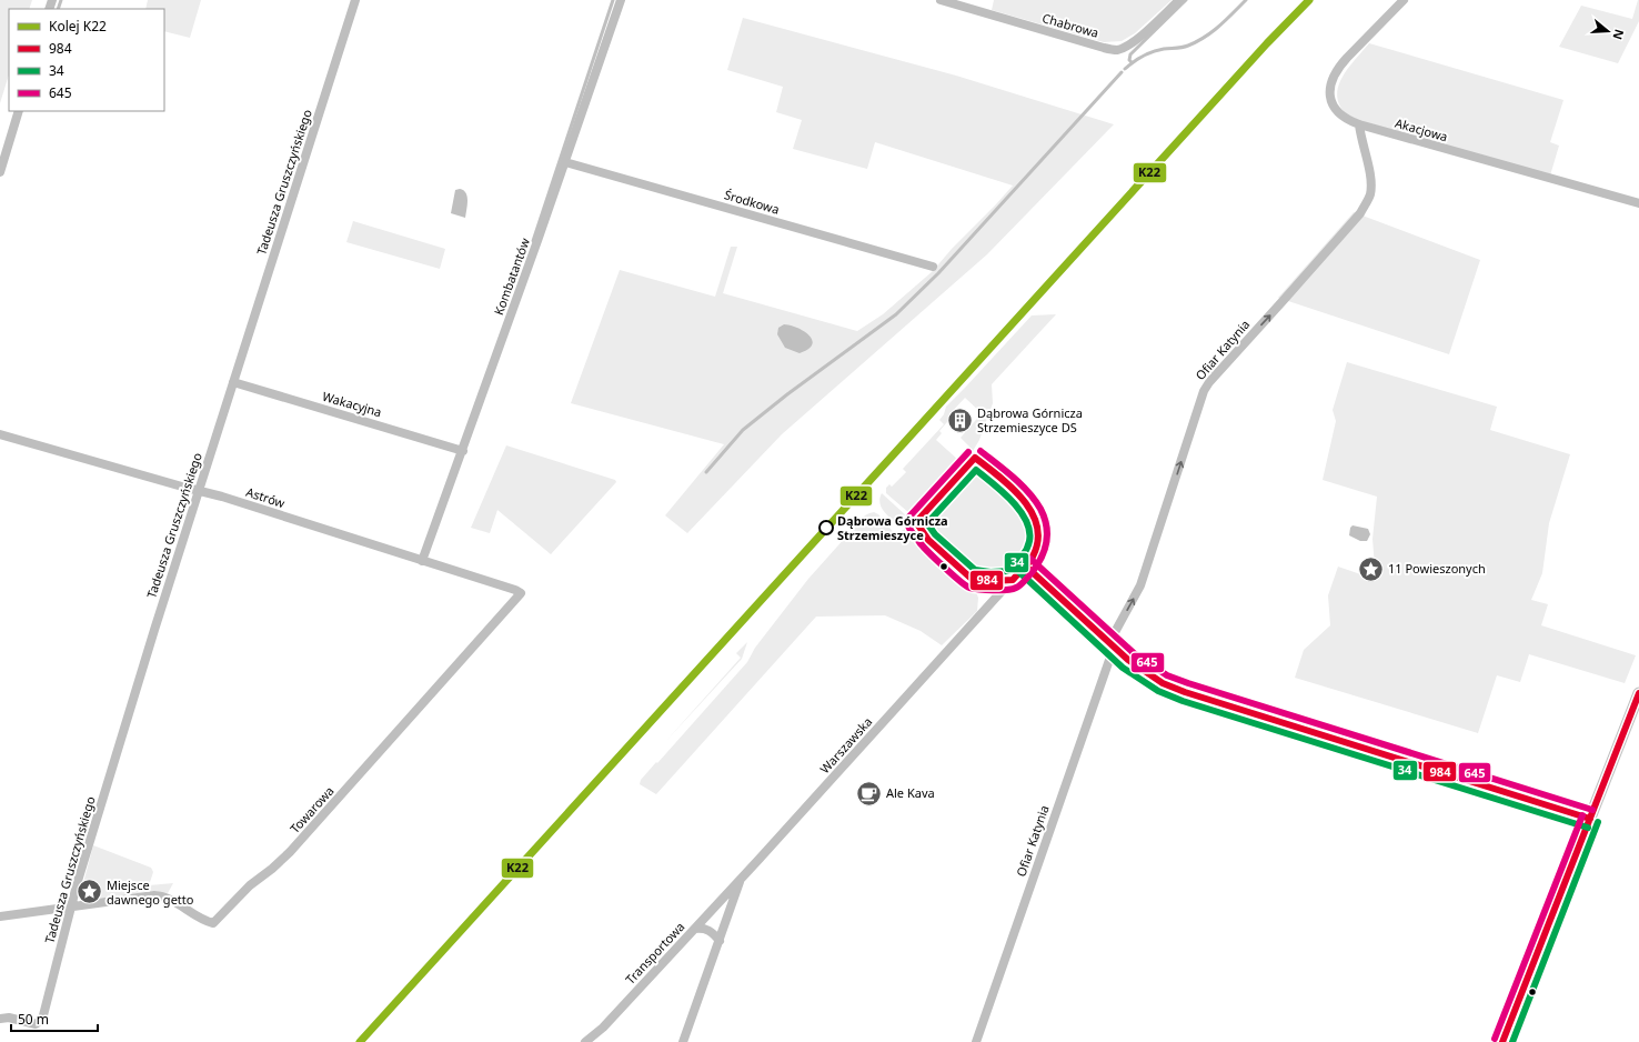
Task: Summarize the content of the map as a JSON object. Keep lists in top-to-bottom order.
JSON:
{
  "streets": {
    "street": [
      "Chabrowa",
      "Akacjowa",
      "Tadeusza Gruszczyńskiego",
      "Środkowa",
      "Kombatantów",
      "Ofiar Katynia",
      "Wakacyjna",
      "Astrów",
      "Warszawska",
      "Towarowa",
      "Transportowa"
    ]
  },
  "crossings": [
    ["Akacjowa", "Ofiar Katynia"],
    ["Tadeusza Gruszczyńskiego", "Wakacyjna"],
    ["Tadeusza Gruszczyńskiego", "Astrów"],
    ["Tadeusza Gruszczyńskiego", "Towarowa"],
    ["Środkowa", "Kombatantów"],
    ["Kombatantów", "Wakacyjna"],
    ["Kombatantów", "Astrów"],
    ["Ofiar Katynia", "Warszawska"],
    ["Astrów", "Towarowa"],
    ["Warszawska", "Transportowa"]
  ],
  "one_way": ["Ofiar Katynia"],
  "places": {
    "building": ["Dąbrowa Górnicza Strzemieszyce DS"],
    "other": ["Dąbrowa Górnicza Strzemieszyce"],
    "place": ["11 Powieszonych", "Miejsce dawnego getto"],
    "cafe": ["Ale Kava"]
  },
  "lines": [
    "rail line K22",
    "transit line 645",
    "transit line 984",
    "transit line 34"
  ],
  "legend": [
    "Kolej K22",
    "984",
    "34",
    "645"
  ],
  "scale_bar": "50 m",
  "north": "right"
}
